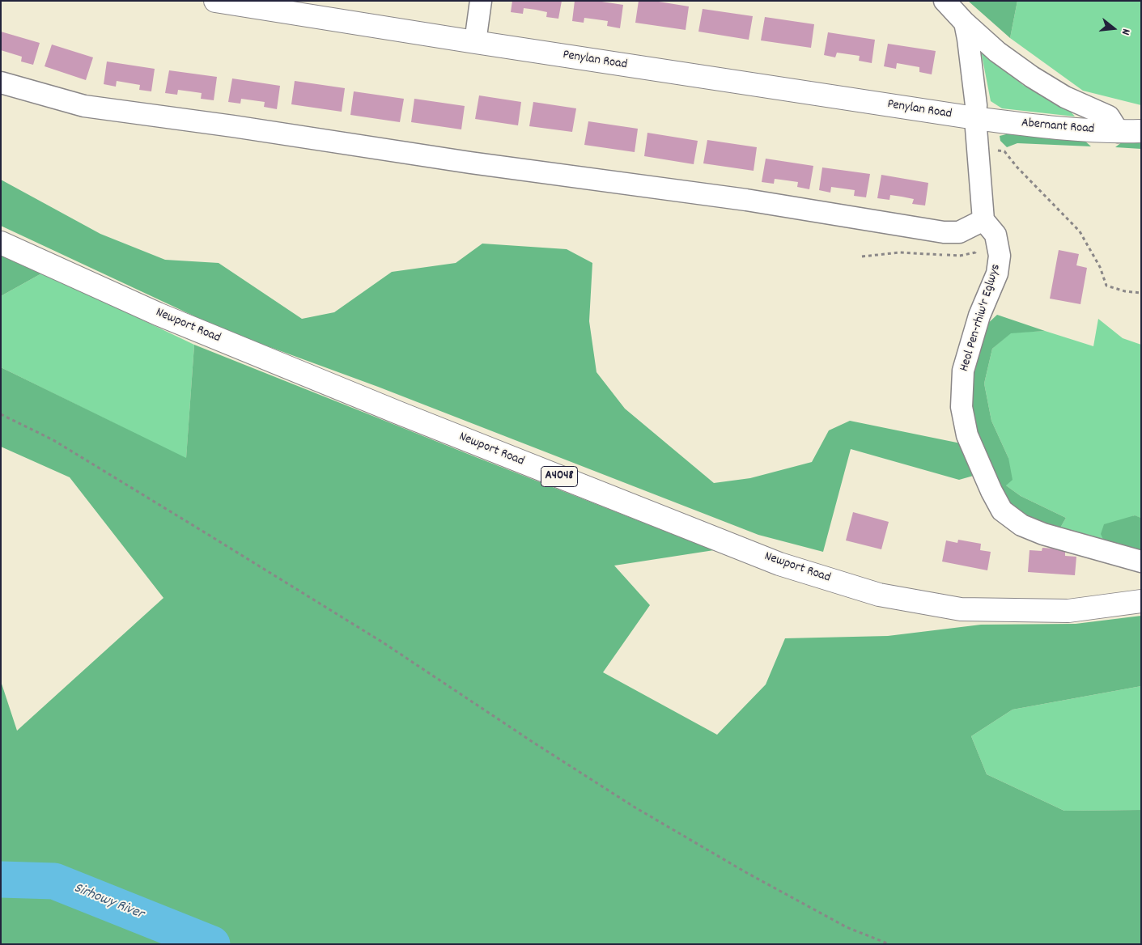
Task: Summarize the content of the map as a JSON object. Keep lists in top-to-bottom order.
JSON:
{
  "streets": {
    "main road": [
      "Penylan Road",
      "Abernant Road",
      "Newport Road",
      "A4048"
    ],
    "street": ["Heol Pen-rhiw'r Eglwys"]
  },
  "crossings": [
    ["Penylan Road", "Abernant Road"]
  ],
  "water": ["Sirhowy River"],
  "north": "right"
}
